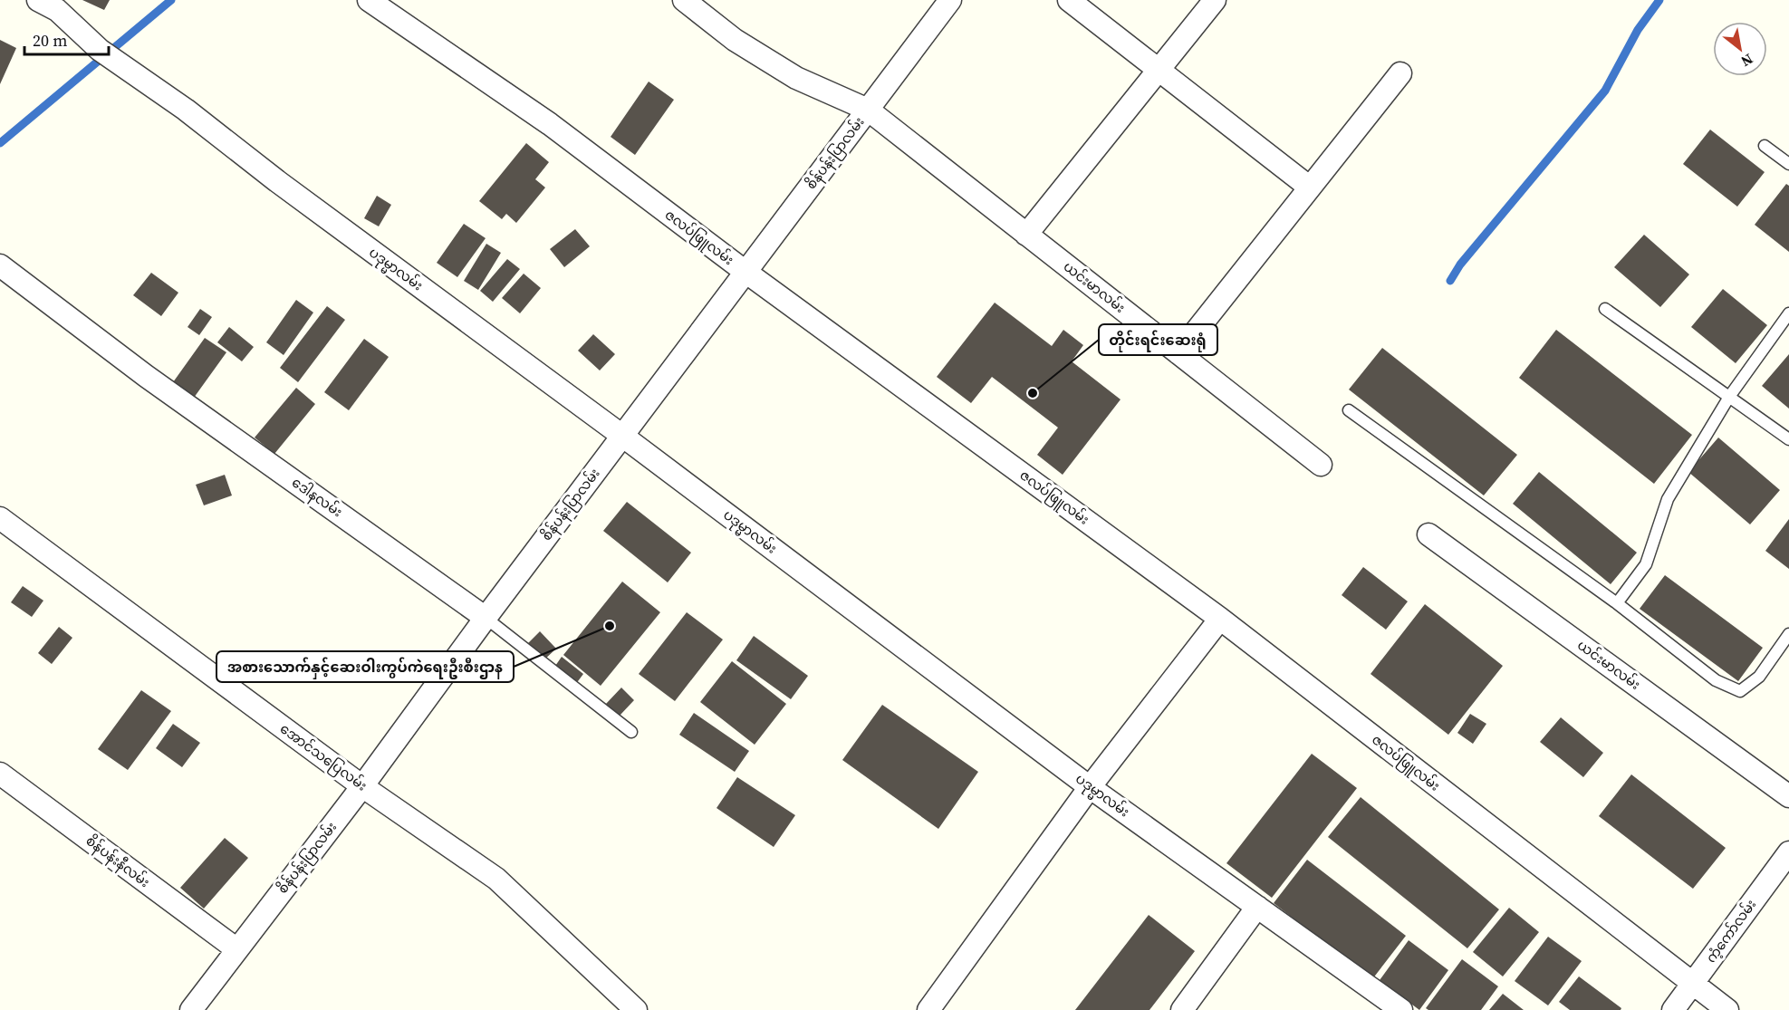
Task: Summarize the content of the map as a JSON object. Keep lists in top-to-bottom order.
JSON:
{
  "streets": {
    "street": [
      "စိန်ပန်းပြာလမ်း",
      "ဇလပ်ဖြူလမ်း",
      "ပဒုမ္မာလမ်း",
      "ယင်းမာလမ်း",
      "ဒေါနလမ်း",
      "အောင်သပြေလမ်း",
      "စိန်ပန်းနီလမ်း",
      "ကံ့ကော်လမ်း"
    ]
  },
  "crossings": [
    ["စိန်ပန်းပြာလမ်း", "ဇလပ်ဖြူလမ်း"],
    ["စိန်ပန်းပြာလမ်း", "ပဒုမ္မာလမ်း"],
    ["စိန်ပန်းပြာလမ်း", "ယင်းမာလမ်း"],
    ["စိန်ပန်းပြာလမ်း", "ဒေါနလမ်း"],
    ["စိန်ပန်းပြာလမ်း", "အောင်သပြေလမ်း"],
    ["စိန်ပန်းပြာလမ်း", "စိန်ပန်းနီလမ်း"],
    ["ဇလပ်ဖြူလမ်း", "ကံ့ကော်လမ်း"]
  ],
  "places": ["တိုင်းရင်းဆေးရုံ", "အစားသောက်နှင့်ဆေးဝါးကွပ်ကဲရေးဦးစီးဌာန"],
  "scale_bar": "20 m",
  "north": "bottom right"
}
